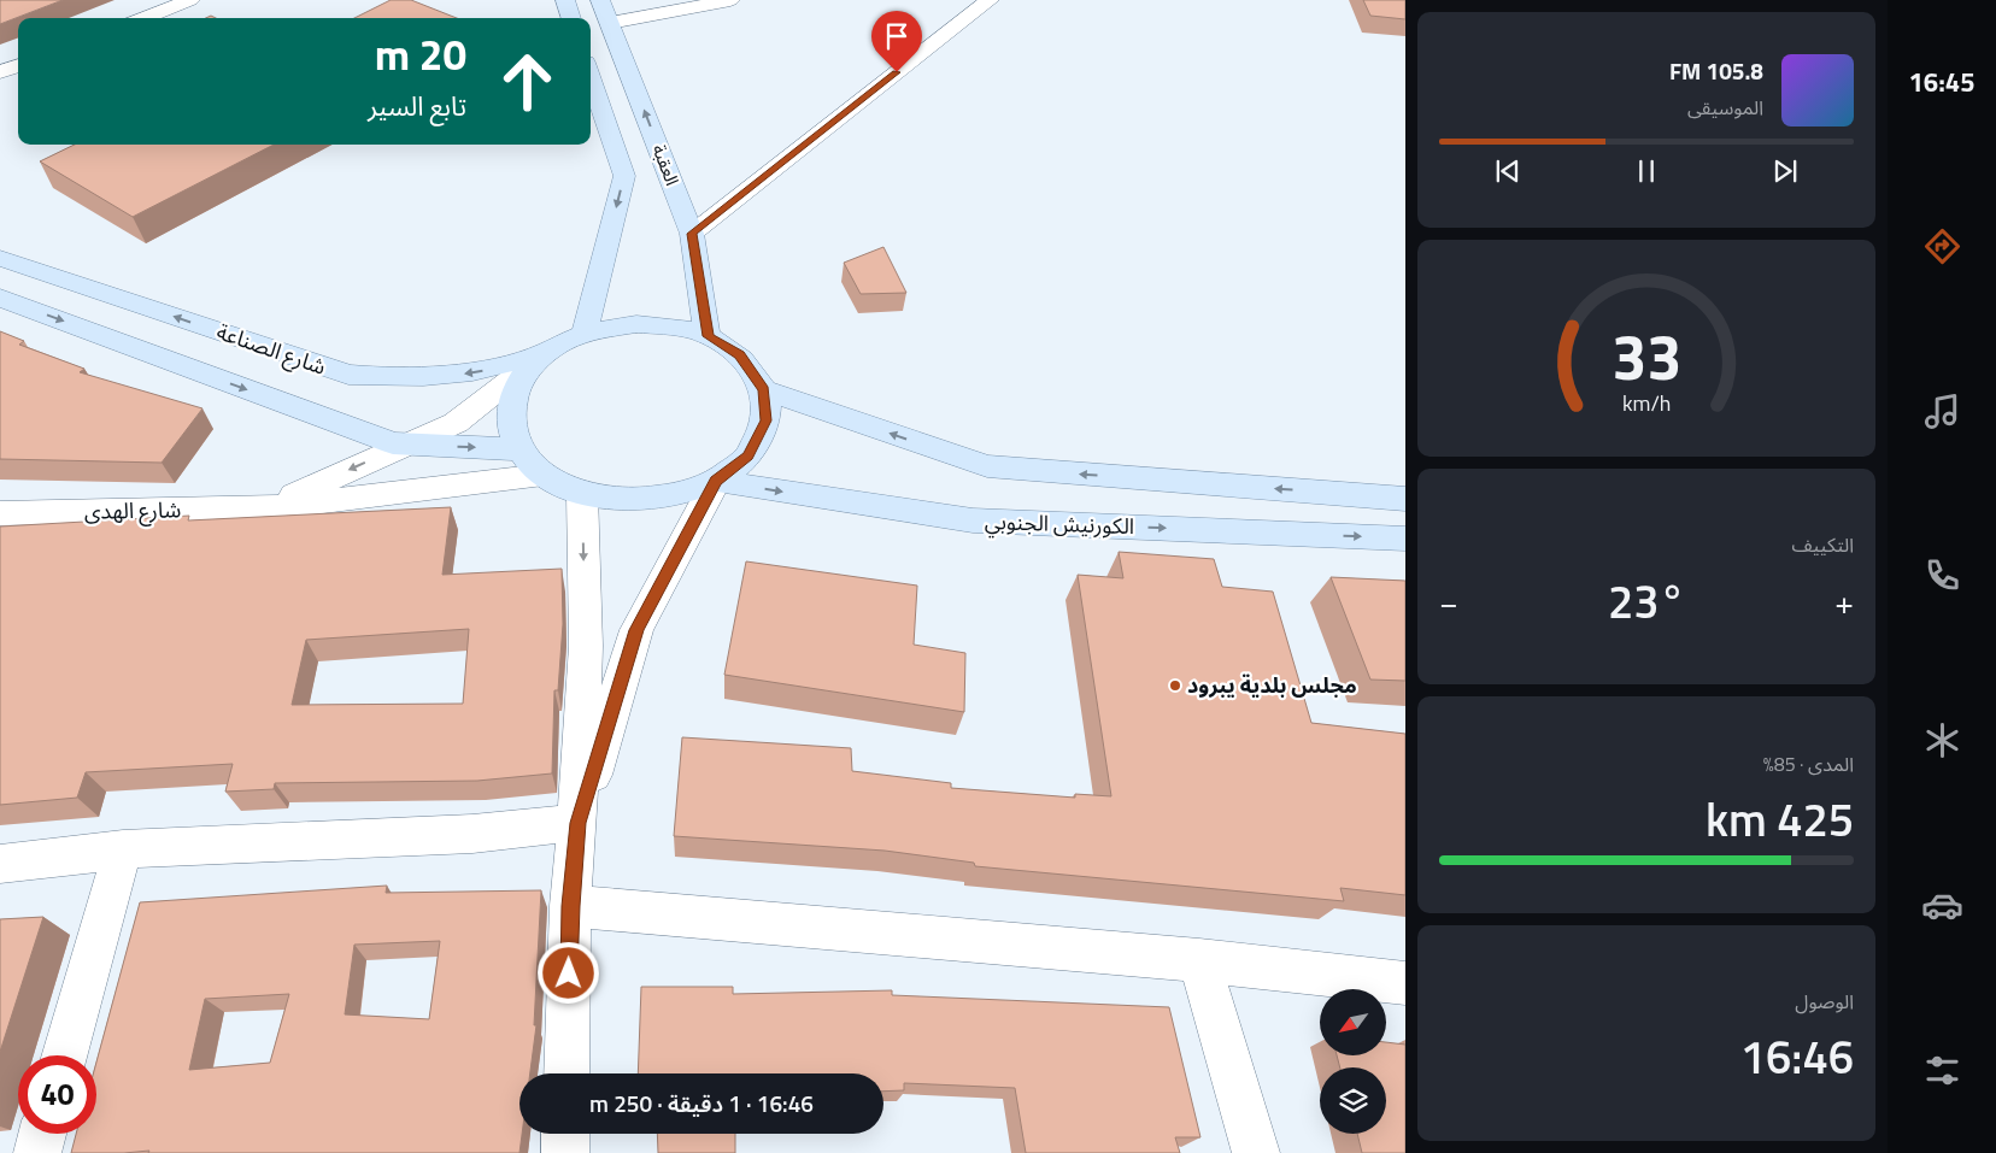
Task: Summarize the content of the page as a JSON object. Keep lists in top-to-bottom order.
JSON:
{
  "streets": {
    "main road": ["العقبة", "شارع الصناعة", "الكورنيش الجنوبي"],
    "street": ["شارع الهدى"]
  },
  "places": ["مجلس بلدية يبرود"],
  "north": "bottom left",
  "page": {
    "tabs": "16:45",
    "turn": ["20 m", "تابع السير"],
    "song": ["105.8 FM", "الموسيقى"],
    "tile": [
      "التكييف",
      ["المدى · 85%", "425 km"],
      ["الوصول", "16:46"]
    ],
    "heat": ["−", "23°", "+"],
    "limit": "40",
    "trip": "16:46 · 1 دقيقة · 250 m",
    "gauge": ["33", "km/h"]
  }
}
